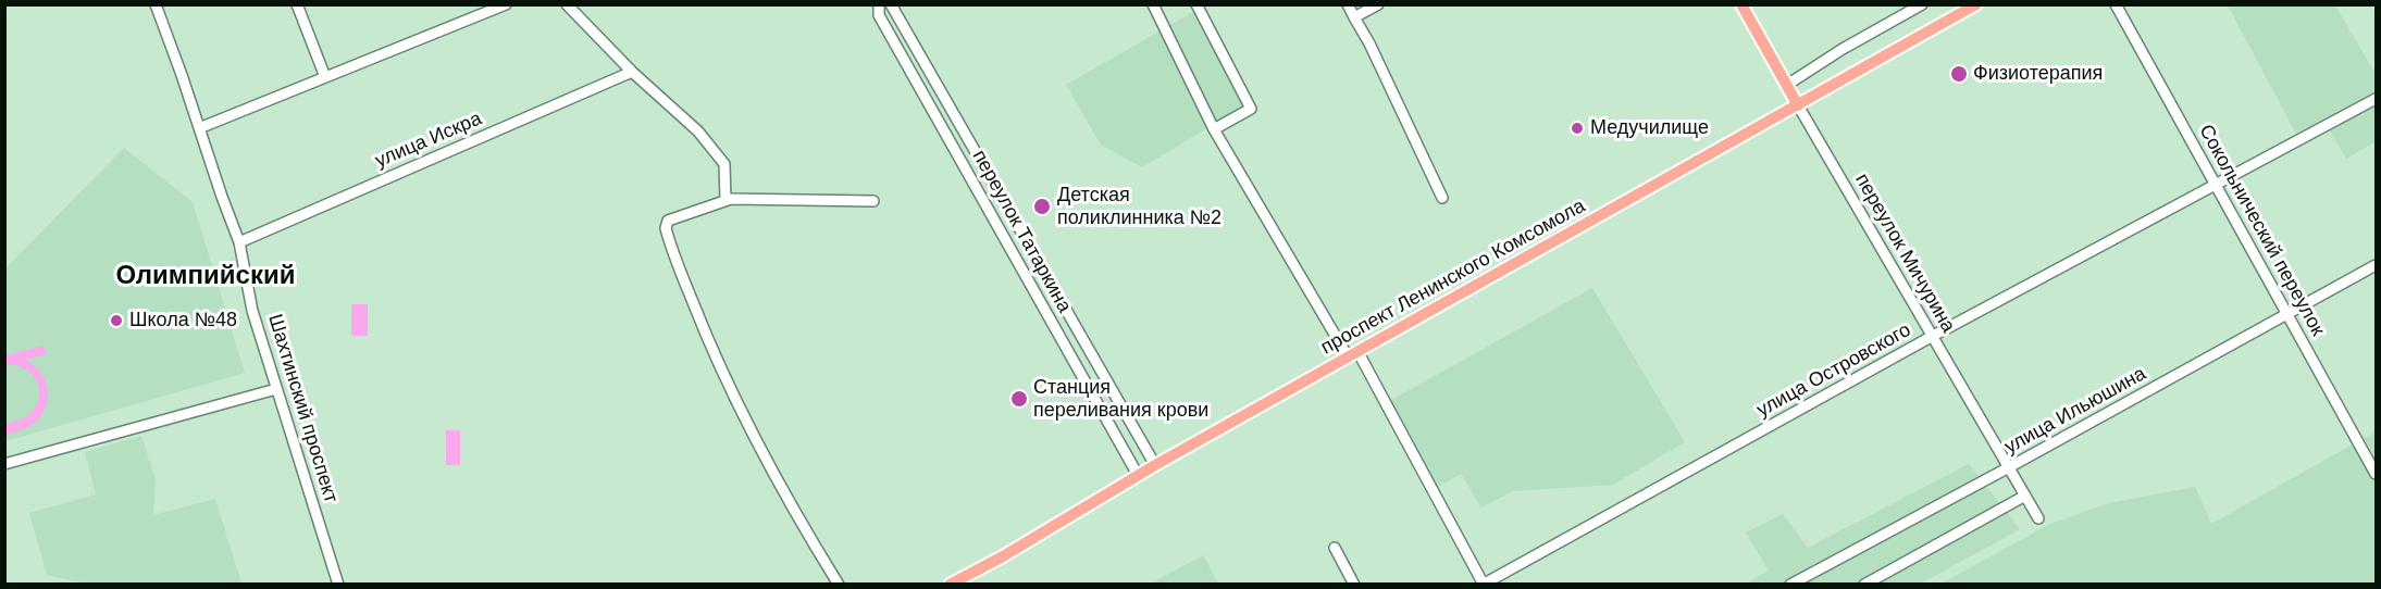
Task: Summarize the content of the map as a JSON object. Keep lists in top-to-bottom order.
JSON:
{
  "streets": {
    "main road": ["переулок Мичурина", "проспект Ленинского Комсомола"],
    "street": [
      "улица Искра",
      "Сокольнический переулок",
      "переулок Татаркина",
      "улица Островского",
      "Шахтинский проспект",
      "улица Ильюшина"
    ]
  },
  "crossings": [
    ["улица Искра", "Шахтинский проспект"],
    ["Сокольнический переулок", "улица Островского"],
    ["Сокольнический переулок", "улица Ильюшина"],
    ["переулок Татаркина", "проспект Ленинского Комсомола"],
    ["переулок Мичурина", "проспект Ленинского Комсомола"],
    ["переулок Мичурина", "улица Островского"],
    ["переулок Мичурина", "улица Ильюшина"]
  ],
  "districts": ["Олимпийский"],
  "places": [
    "Физиотерапия",
    "Медучилище",
    "Детская поликлинника №2",
    "Школа №48",
    "Станция переливания крови"
  ]
}
